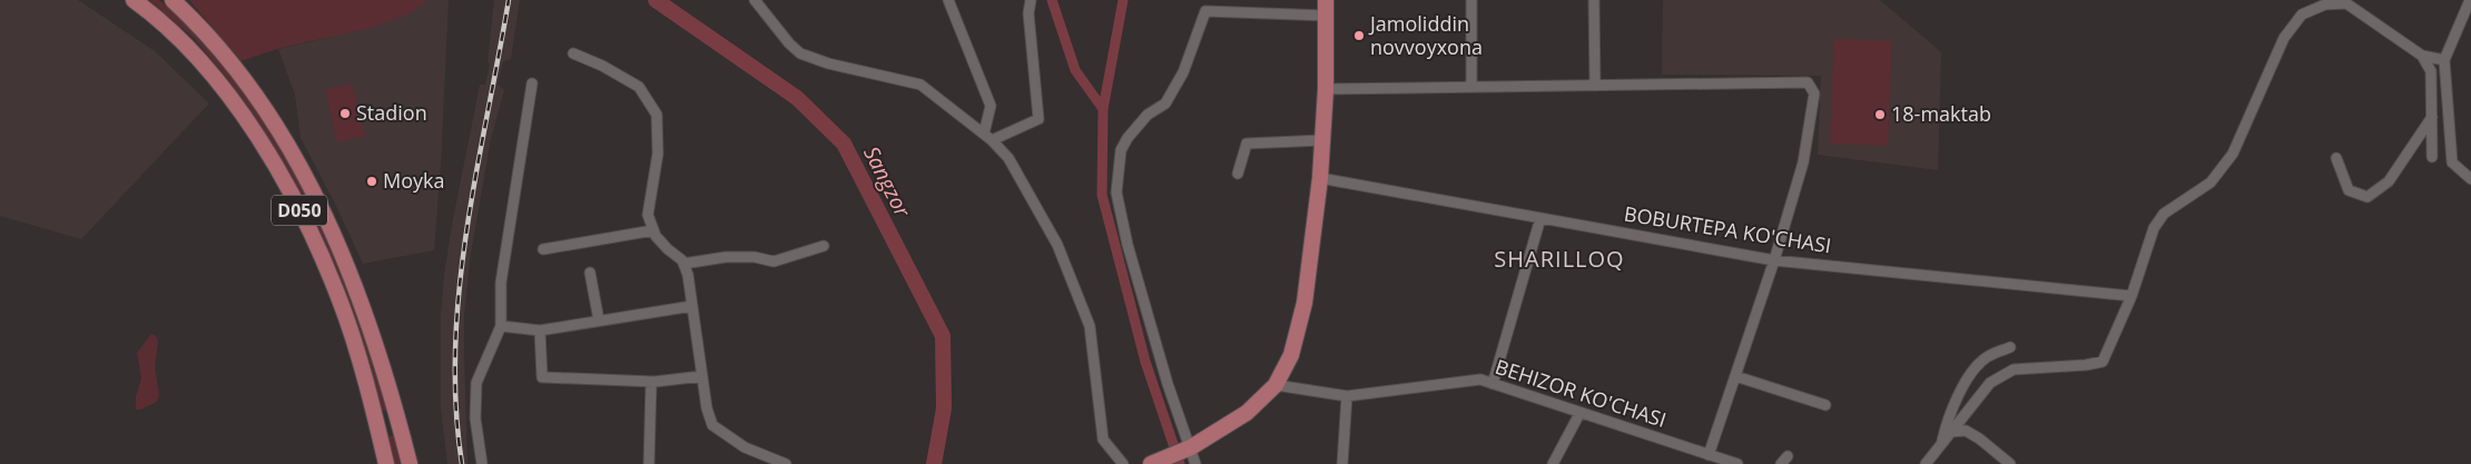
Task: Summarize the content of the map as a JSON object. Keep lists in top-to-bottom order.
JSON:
{
  "streets": {
    "main road": ["D050"],
    "street": ["BOBURTEPA KO'CHASI", "BEHIZOR KO'CHASI"]
  },
  "districts": ["SHARILLOQ"],
  "water": ["Sangzor"],
  "places": [
    "Jamoliddin novvoyxona",
    "Stadion",
    "18-maktab",
    "Moyka"
  ]
}
